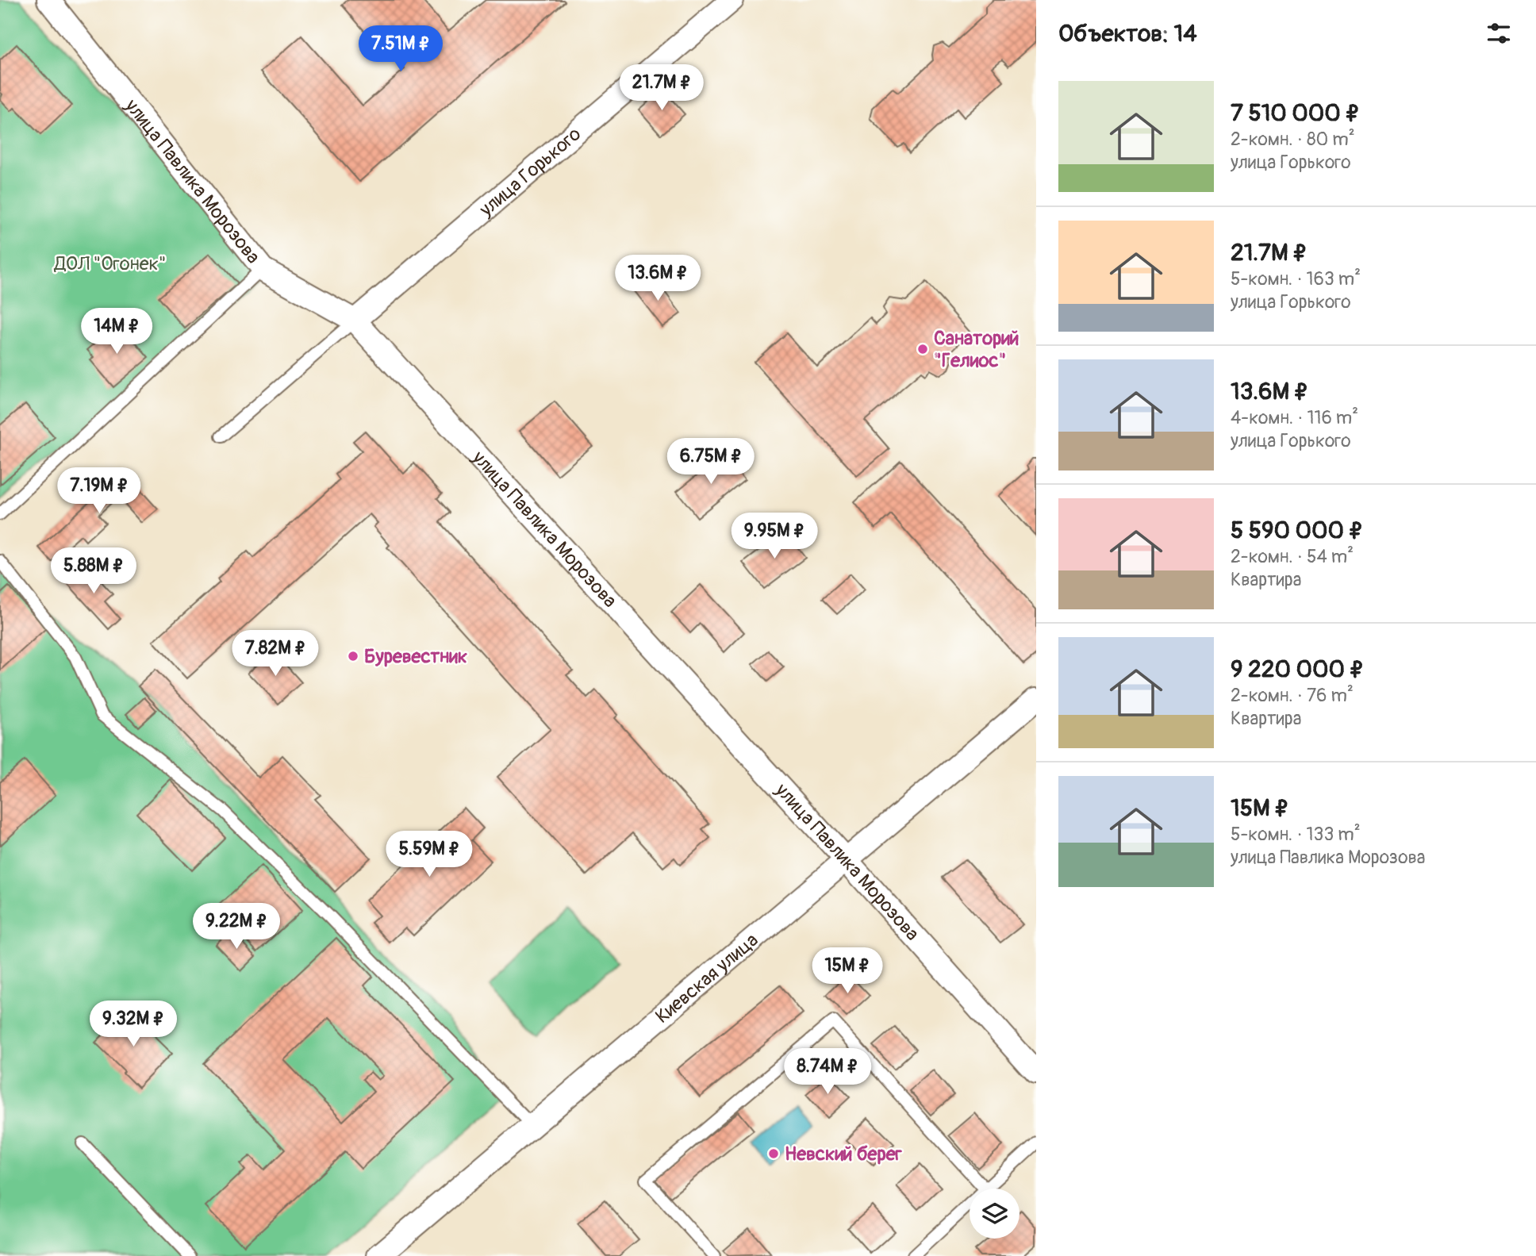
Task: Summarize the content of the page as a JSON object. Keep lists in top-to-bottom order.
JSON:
{
  "streets": {
    "street": ["улица Горького", "улица Павлика Морозова", "Киевская улица"]
  },
  "crossings": [
    ["улица Горького", "улица Павлика Морозова"],
    ["улица Павлика Морозова", "Киевская улица"]
  ],
  "parks": ["ДОЛ \"Огонек\""],
  "places": ["Санаторий \"Гелиос\"", "Буревестник", "Невский берег"],
  "page": {
    "heading": "Объектов: 14",
    "price": [
      "7.51M ₽",
      "21.7M ₽",
      "13.6M ₽",
      "14M ₽",
      "6.75M ₽",
      "7.19M ₽",
      "9.95M ₽",
      "5.88M ₽",
      "7.82M ₽",
      "5.59M ₽",
      "9.22M ₽",
      "15M ₽",
      "9.32M ₽",
      "8.74M ₽"
    ],
    "list": [
      {
        "name": "7 510 000 ₽",
        "note": "2-комн. · 80 m² · улица Горького"
      },
      {
        "name": "21.7M ₽",
        "note": "5-комн. · 163 m² · улица Горького"
      },
      {
        "name": "13.6M ₽",
        "note": "4-комн. · 116 m² · улица Горького"
      },
      {
        "name": "5 590 000 ₽",
        "note": "2-комн. · 54 m² · Квартира"
      },
      {
        "name": "9 220 000 ₽",
        "note": "2-комн. · 76 m² · Квартира"
      },
      {
        "name": "15M ₽",
        "note": "5-комн. · 133 m² · улица Павлика Морозова"
      }
    ]
  }
}
